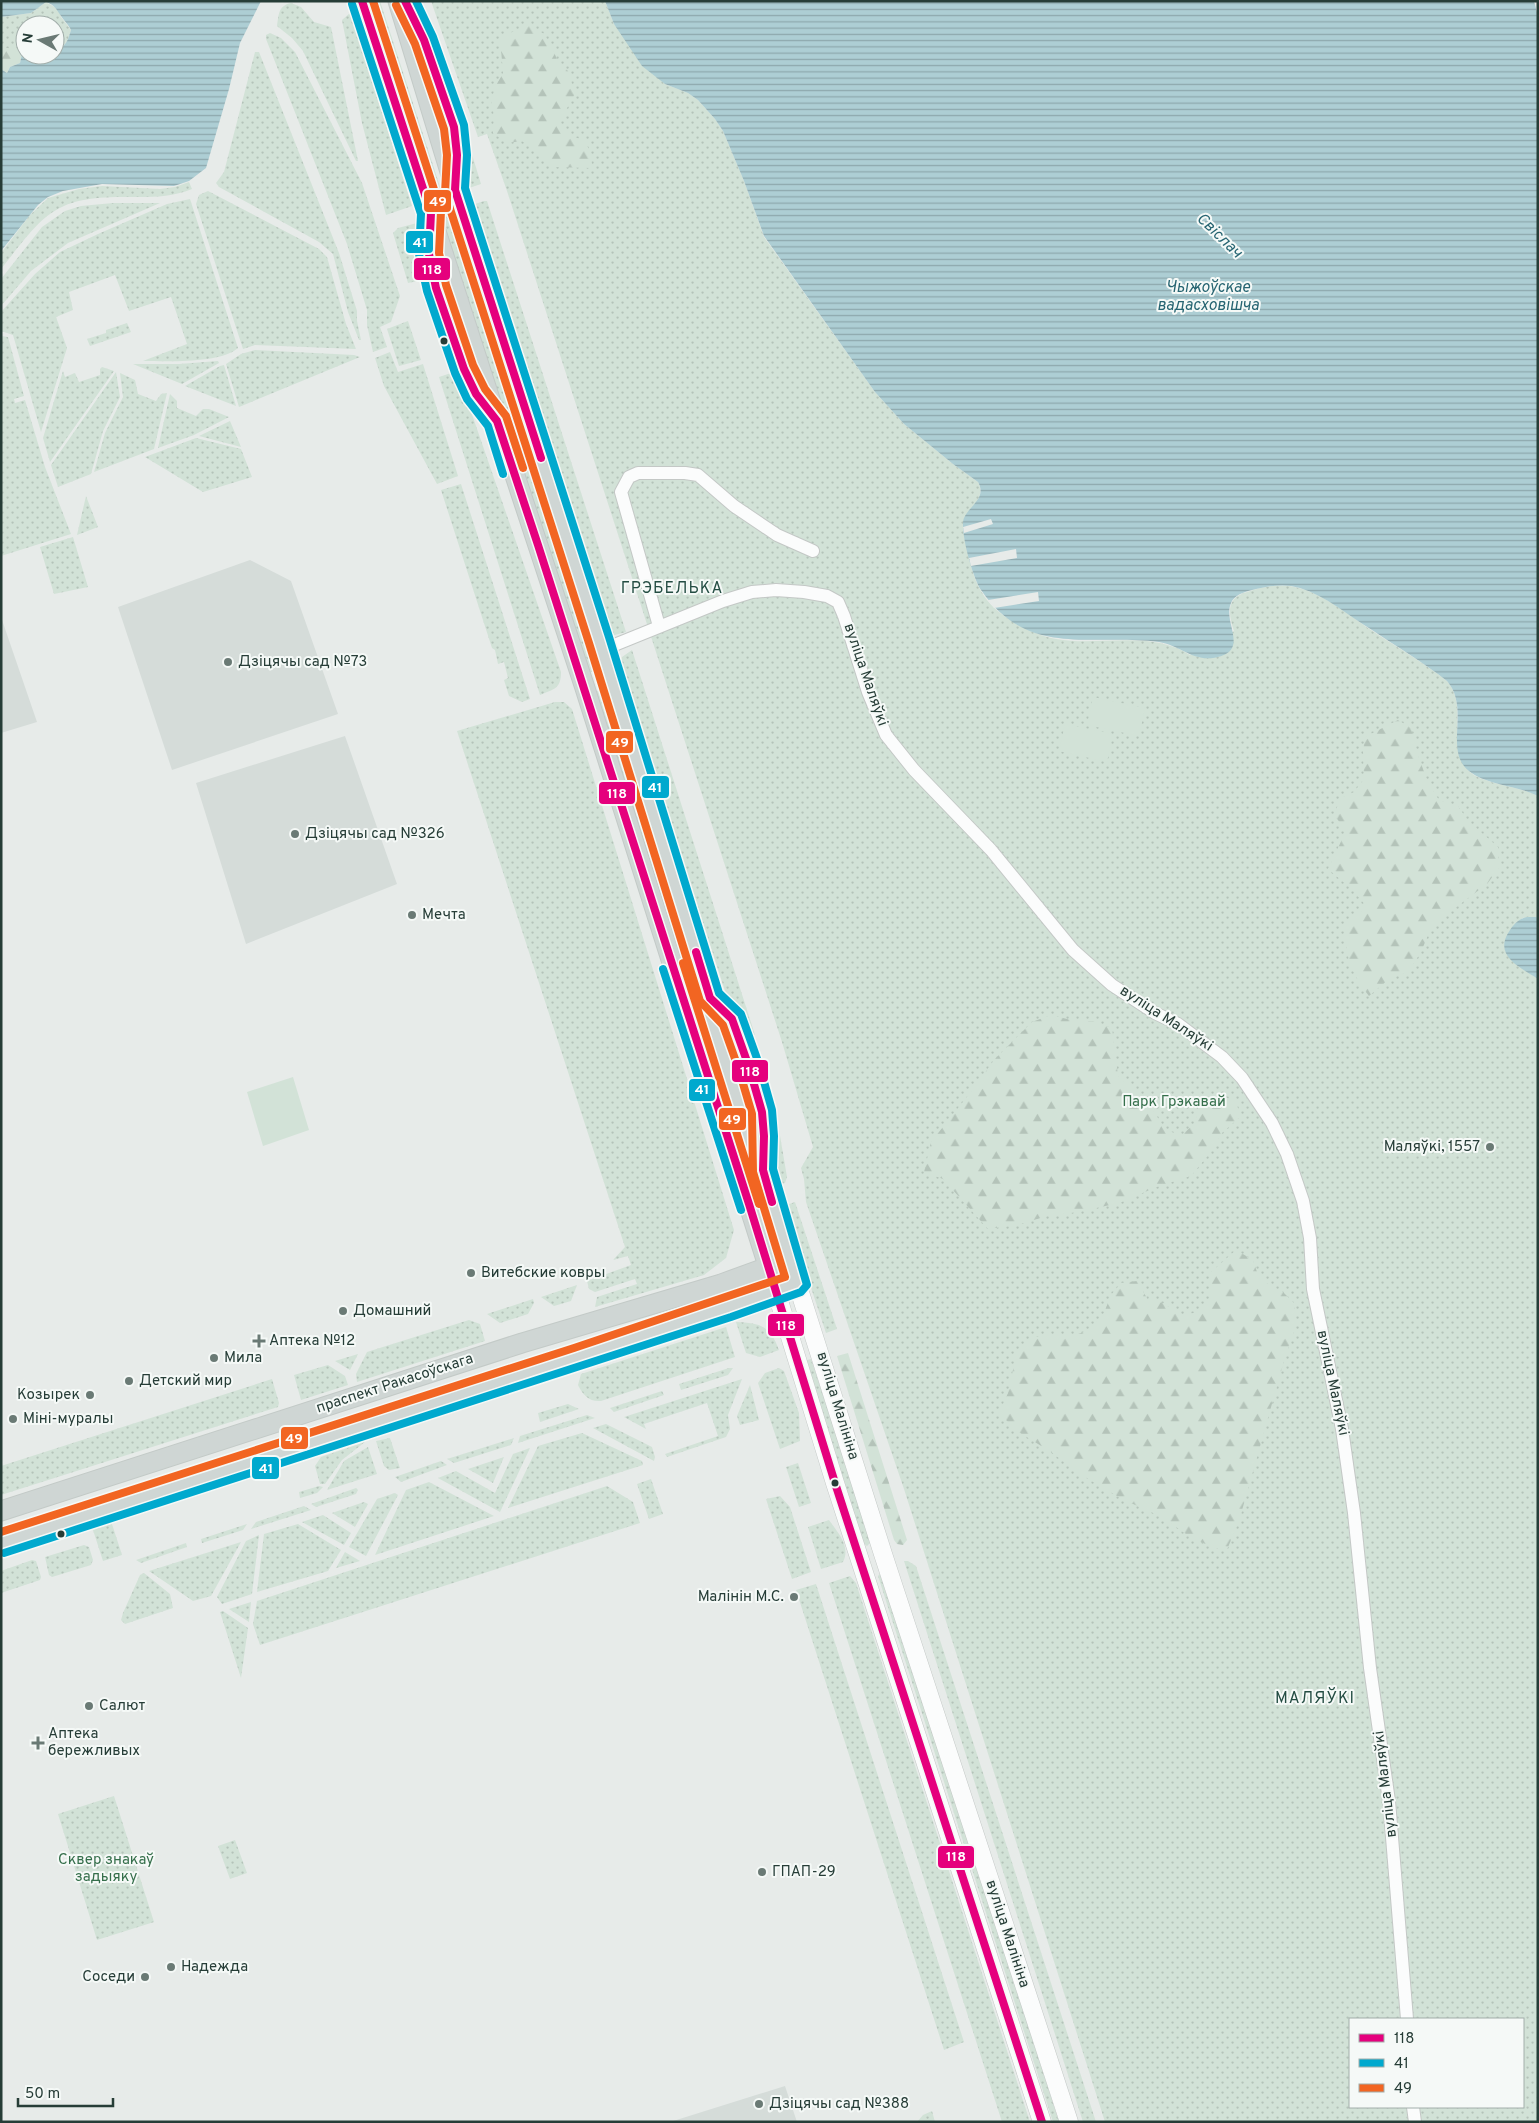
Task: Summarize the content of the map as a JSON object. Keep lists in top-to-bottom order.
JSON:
{
  "streets": {
    "main road": ["праспект Ракасоўскага", "вуліца Малініна"],
    "street": ["вуліца Маляўкі"]
  },
  "crossings": [
    ["вуліца Маляўкі", "вуліца Малініна"],
    ["праспект Ракасоўскага", "вуліца Малініна"]
  ],
  "districts": ["ГРЭБЕЛЬКА", "МАЛЯЎКІ"],
  "water": ["Свіслач", "Чыжоўскае вадасховішча"],
  "parks": ["Парк Грэкавай", "Сквер знакаў задыяку"],
  "places": {
    "other": [
      "Дзіцячы сад №73",
      "Дзіцячы сад №326",
      "Мечта",
      "Маляўкі, 1557",
      "Витебские ковры",
      "Домашний",
      "Мила",
      "Детский мир",
      "Козырек",
      "Міні-муралы",
      "Малінін М.С.",
      "Салют",
      "ГПАП-29",
      "Надежда",
      "Соседи",
      "Дзіцячы сад №388"
    ],
    "health": ["Аптека №12", "Аптека бережливых"]
  },
  "lines": ["transit line 118", "transit line 41", "transit line 49"],
  "legend": ["118", "41", "49"],
  "scale_bar": "50 m",
  "north": "left"
}
